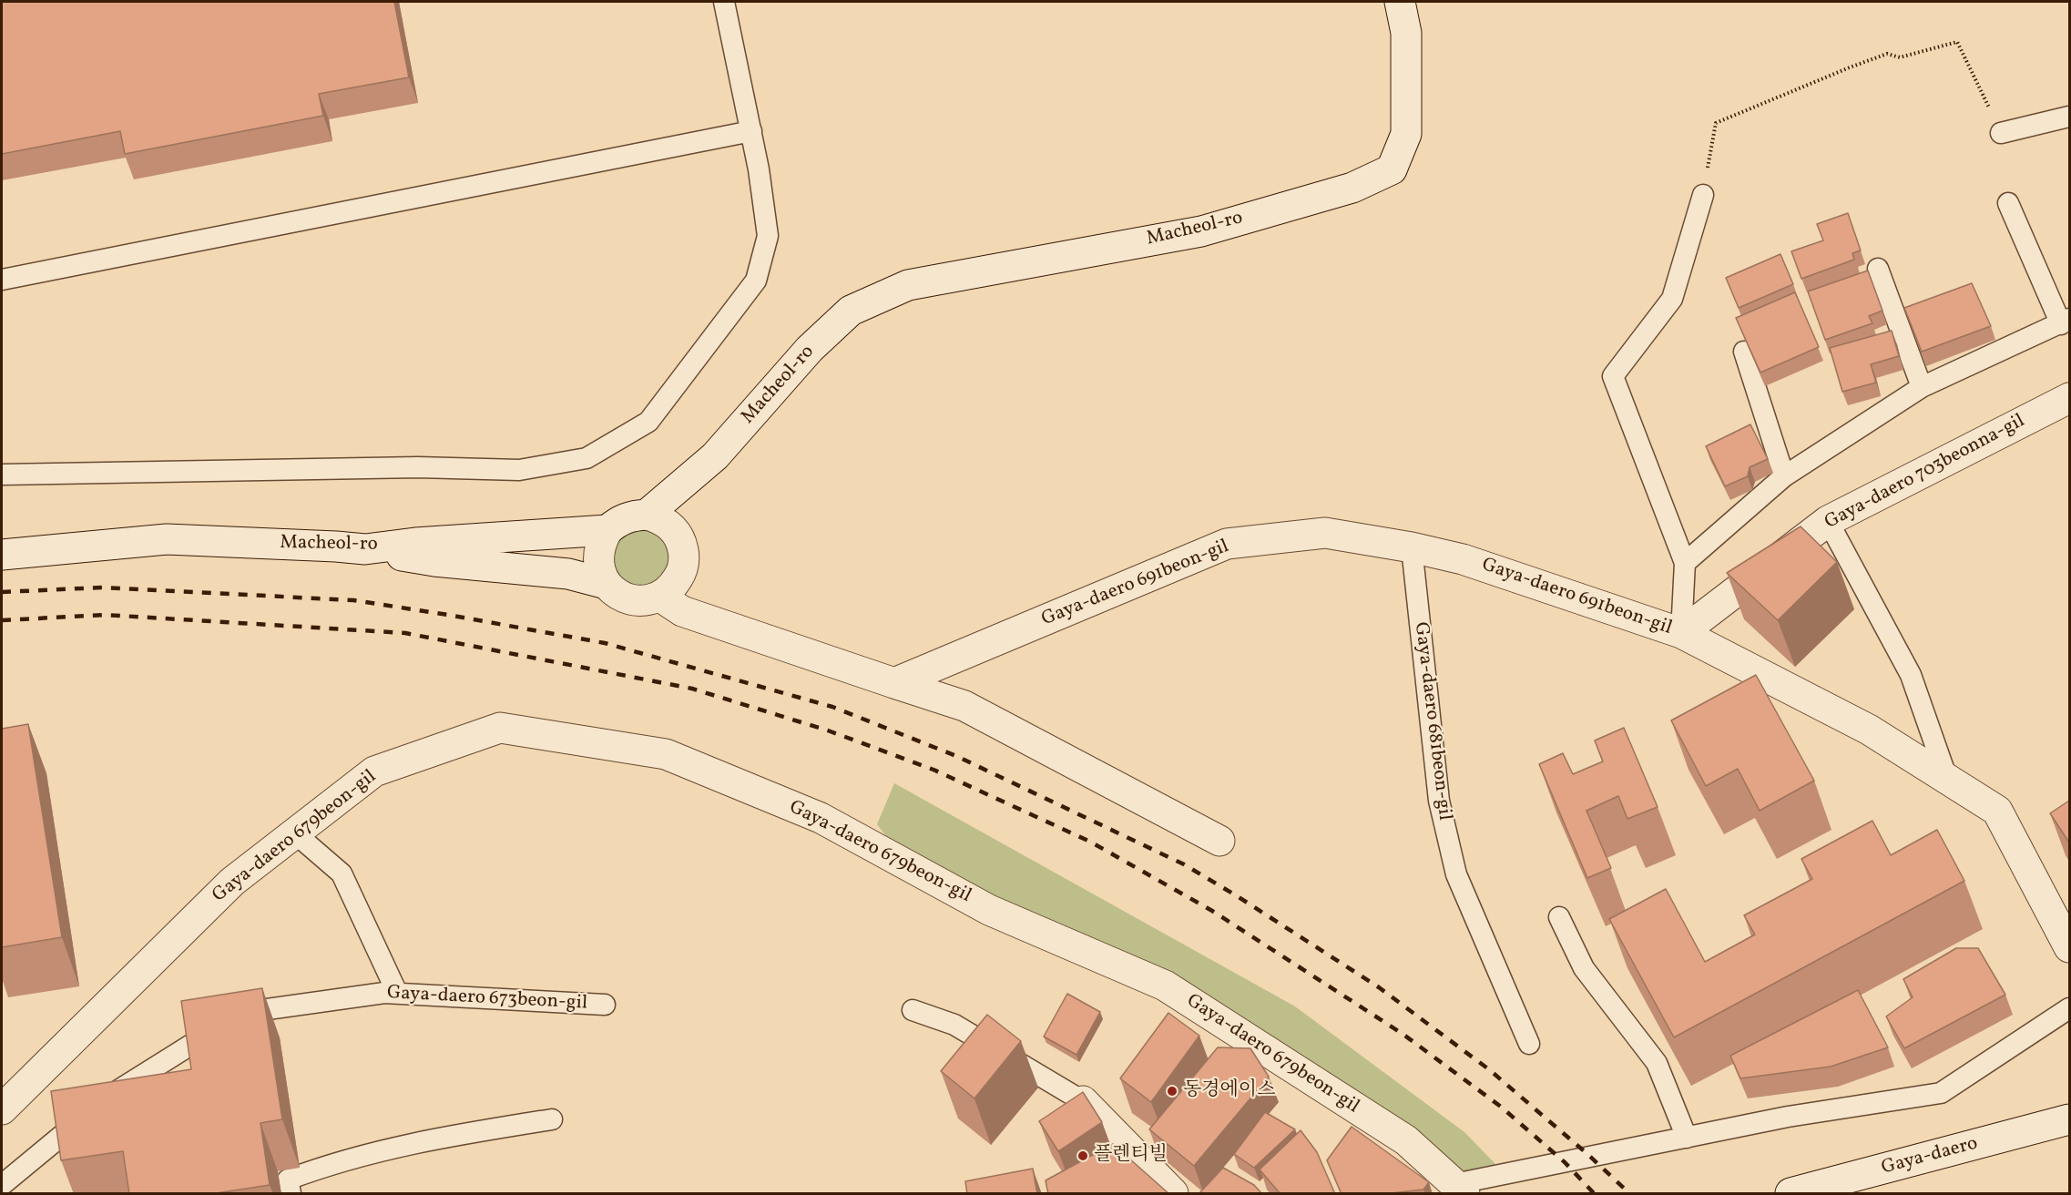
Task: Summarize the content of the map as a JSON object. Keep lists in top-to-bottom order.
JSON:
{
  "streets": {
    "street": [
      "Macheol-ro",
      "Gaya-daero 703beonna-gil",
      "Gaya-daero 691beon-gil",
      "Gaya-daero 679beon-gil",
      "Gaya-daero"
    ],
    "lane": ["Gaya-daero 681beon-gil", "Gaya-daero 673beon-gil"]
  },
  "crossings": [
    ["Gaya-daero 703beonna-gil", "Gaya-daero 691beon-gil"],
    ["Gaya-daero 691beon-gil", "Gaya-daero 681beon-gil"]
  ],
  "places": ["동경에이스", "플렌티빌"]
}
